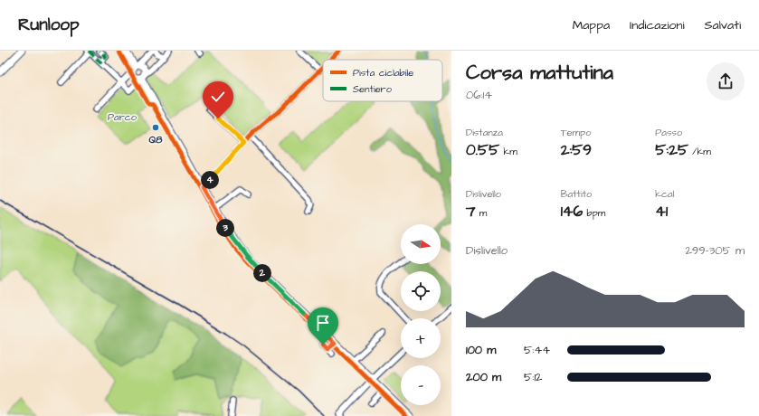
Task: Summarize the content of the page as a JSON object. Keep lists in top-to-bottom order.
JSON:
{
  "parks": ["Parco"],
  "places": ["Q8"],
  "legend": ["Pista ciclabile", "Sentiero"],
  "north": "right",
  "page": {
    "header": "Runloop",
    "nav": ["Mappa", "Indicazioni", "Salvati"],
    "heading": ["Corsa mattutina", "06:14"],
    "stats": [
      ["Distanza", "0.55 km"],
      ["Tempo", "2:59"],
      ["Passo", "5:25 /km"],
      ["Dislivello", "7 m"],
      ["Battito", "146 bpm"],
      ["kcal", "41"]
    ],
    "pins": ["4", "3", "2"],
    "map_buttons": ["+", "−"],
    "chart": ["Dislivello", "299–305 m"],
    "list": [
      {
        "name": "100 m",
        "note": "5:44"
      },
      {
        "name": "200 m",
        "note": "5:12"
      }
    ]
  }
}
